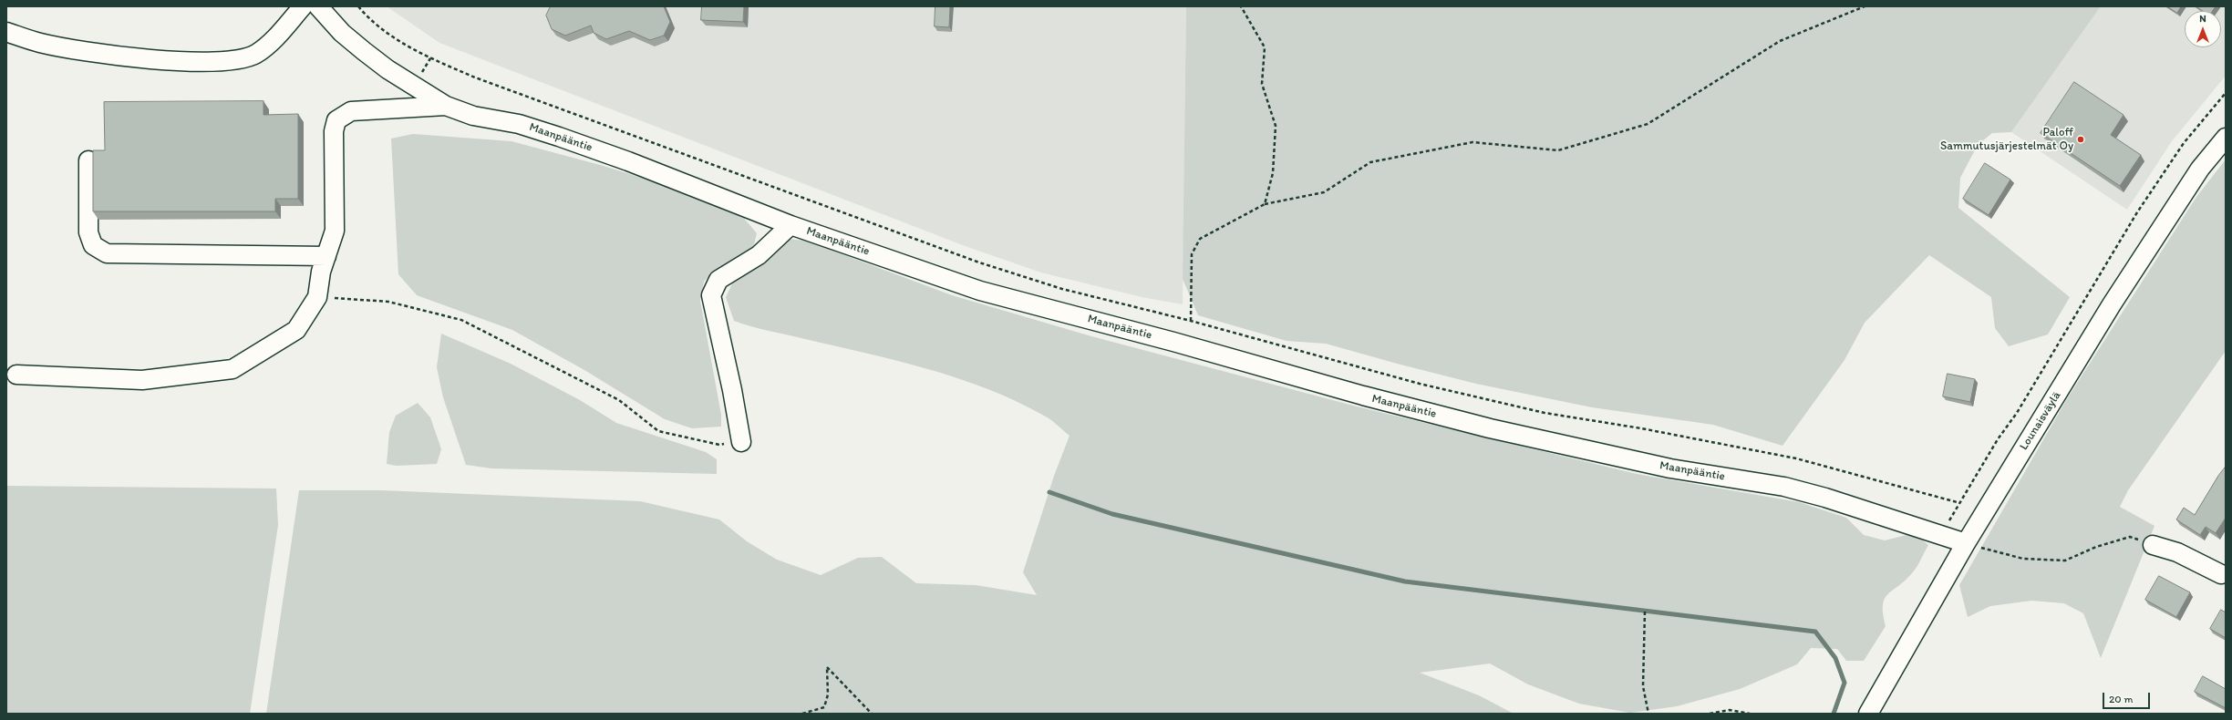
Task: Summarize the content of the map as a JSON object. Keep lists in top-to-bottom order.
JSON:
{
  "streets": {
    "street": ["Maanpääntie", "Lounaisväylä"]
  },
  "crossings": [
    ["Maanpääntie", "Lounaisväylä"]
  ],
  "places": ["Paloff Sammutusjärjestelmät Oy"],
  "scale_bar": "20 m",
  "north": "top"
}
